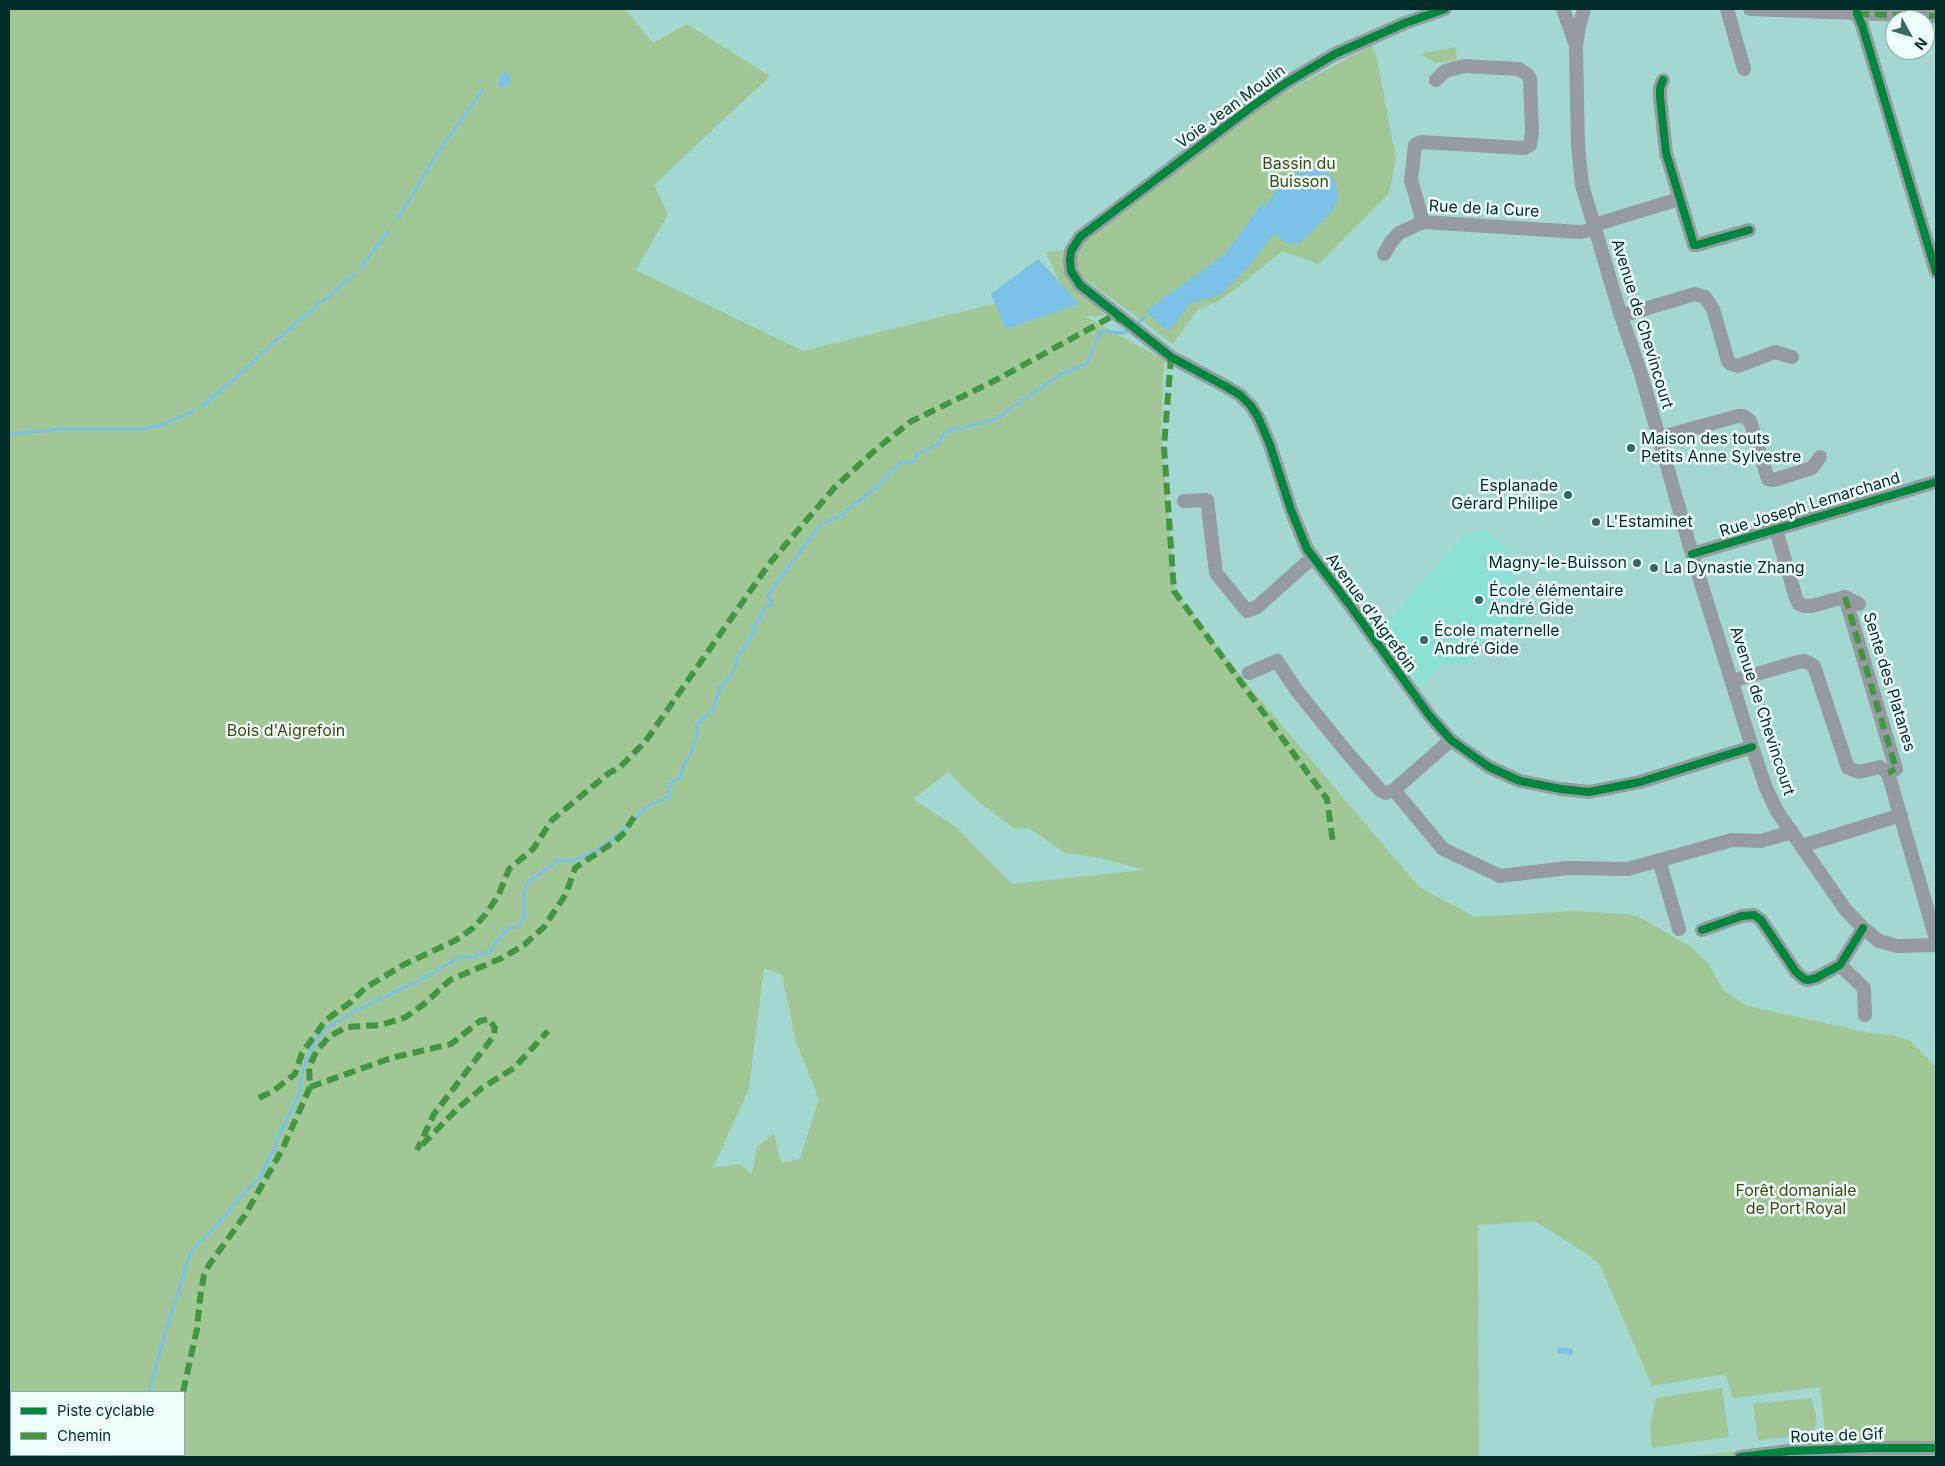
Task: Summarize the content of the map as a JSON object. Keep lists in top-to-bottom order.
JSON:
{
  "streets": {
    "street": [
      "Voie Jean Moulin",
      "Rue de la Cure",
      "Avenue de Chevincourt",
      "Rue Joseph Lemarchand",
      "Avenue d'Aigrefoin",
      "Sente des Platanes",
      "Route de Gif"
    ]
  },
  "crossings": [
    ["Voie Jean Moulin", "Avenue d'Aigrefoin"],
    ["Rue de la Cure", "Avenue de Chevincourt"],
    ["Avenue de Chevincourt", "Rue Joseph Lemarchand"],
    ["Avenue de Chevincourt", "Avenue d'Aigrefoin"]
  ],
  "parks": ["Bassin du Buisson", "Bois d'Aigrefoin", "Forêt domaniale de Port Royal"],
  "places": [
    "Maison des touts Petits Anne Sylvestre",
    "Esplanade Gérard Philipe",
    "L'Estaminet",
    "Magny-le-Buisson",
    "La Dynastie Zhang",
    "École élémentaire André Gide",
    "École maternelle André Gide"
  ],
  "legend": ["Piste cyclable", "Chemin"],
  "north": "bottom right"
}
